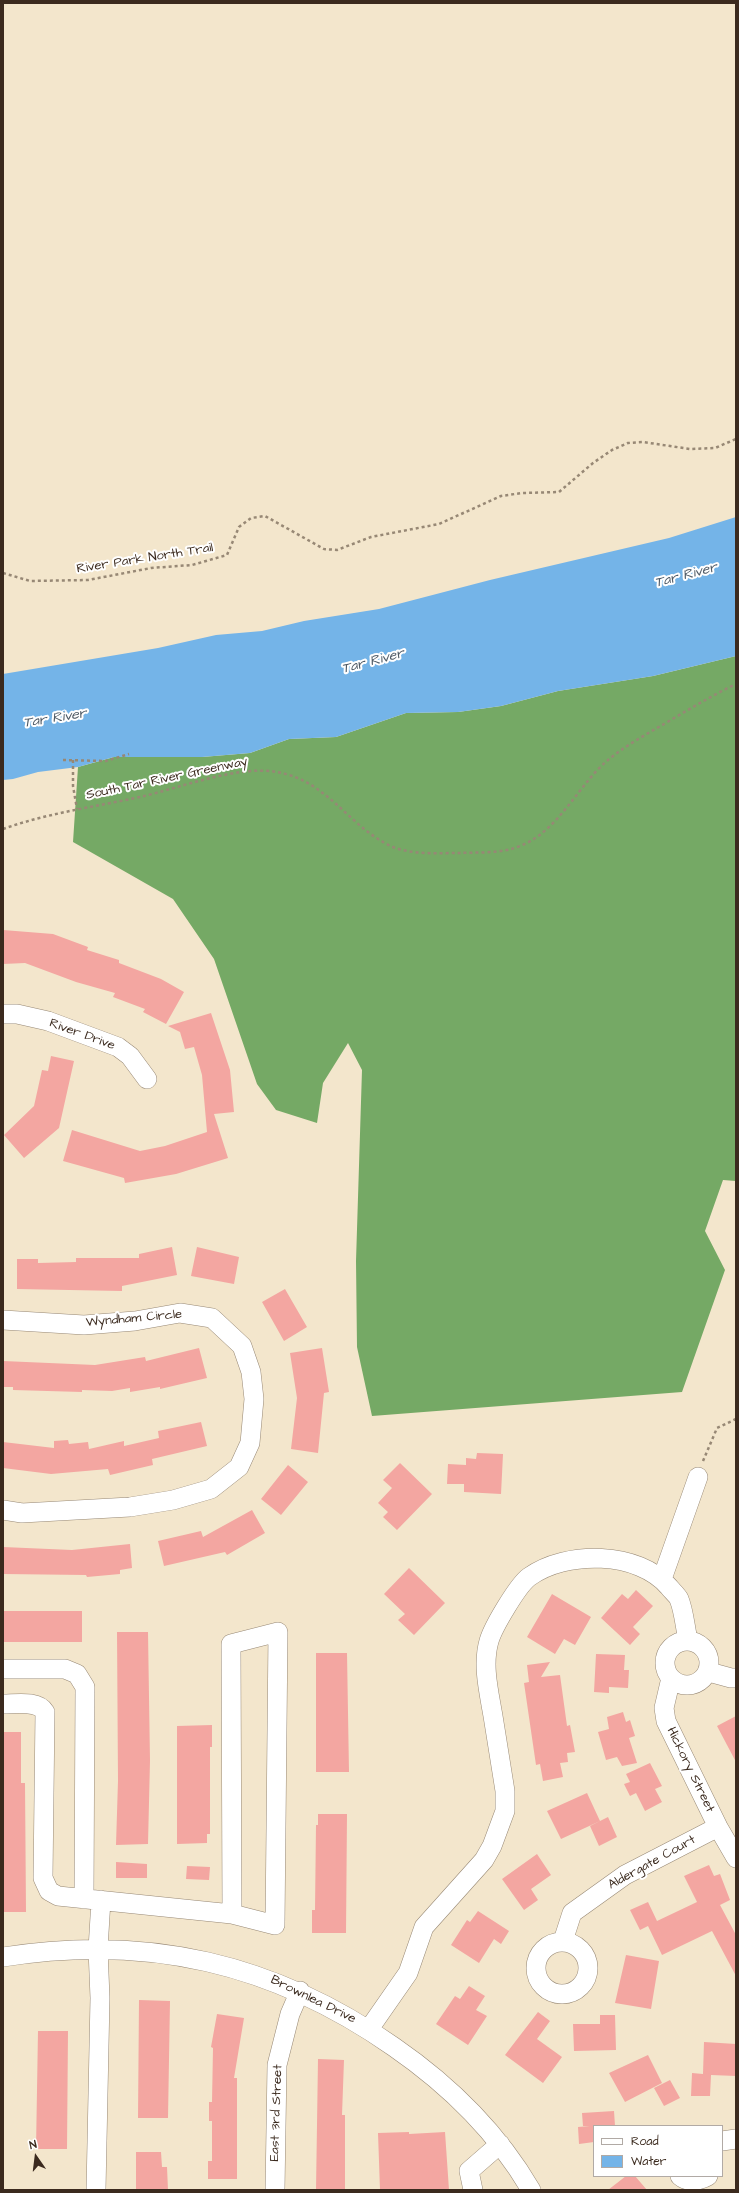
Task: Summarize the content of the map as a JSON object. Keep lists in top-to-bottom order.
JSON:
{
  "streets": {
    "street": [
      "River Drive",
      "Wyndham Circle",
      "Hickory Street",
      "Aldergate Court",
      "Brownlea Drive",
      "East 3rd Street"
    ],
    "path": ["River Park North Trail", "South Tar River Greenway"]
  },
  "crossings": [
    ["Hickory Street", "Aldergate Court"],
    ["Brownlea Drive", "East 3rd Street"]
  ],
  "water": ["Tar River"],
  "legend": ["Road", "Water"],
  "north": "top"
}
